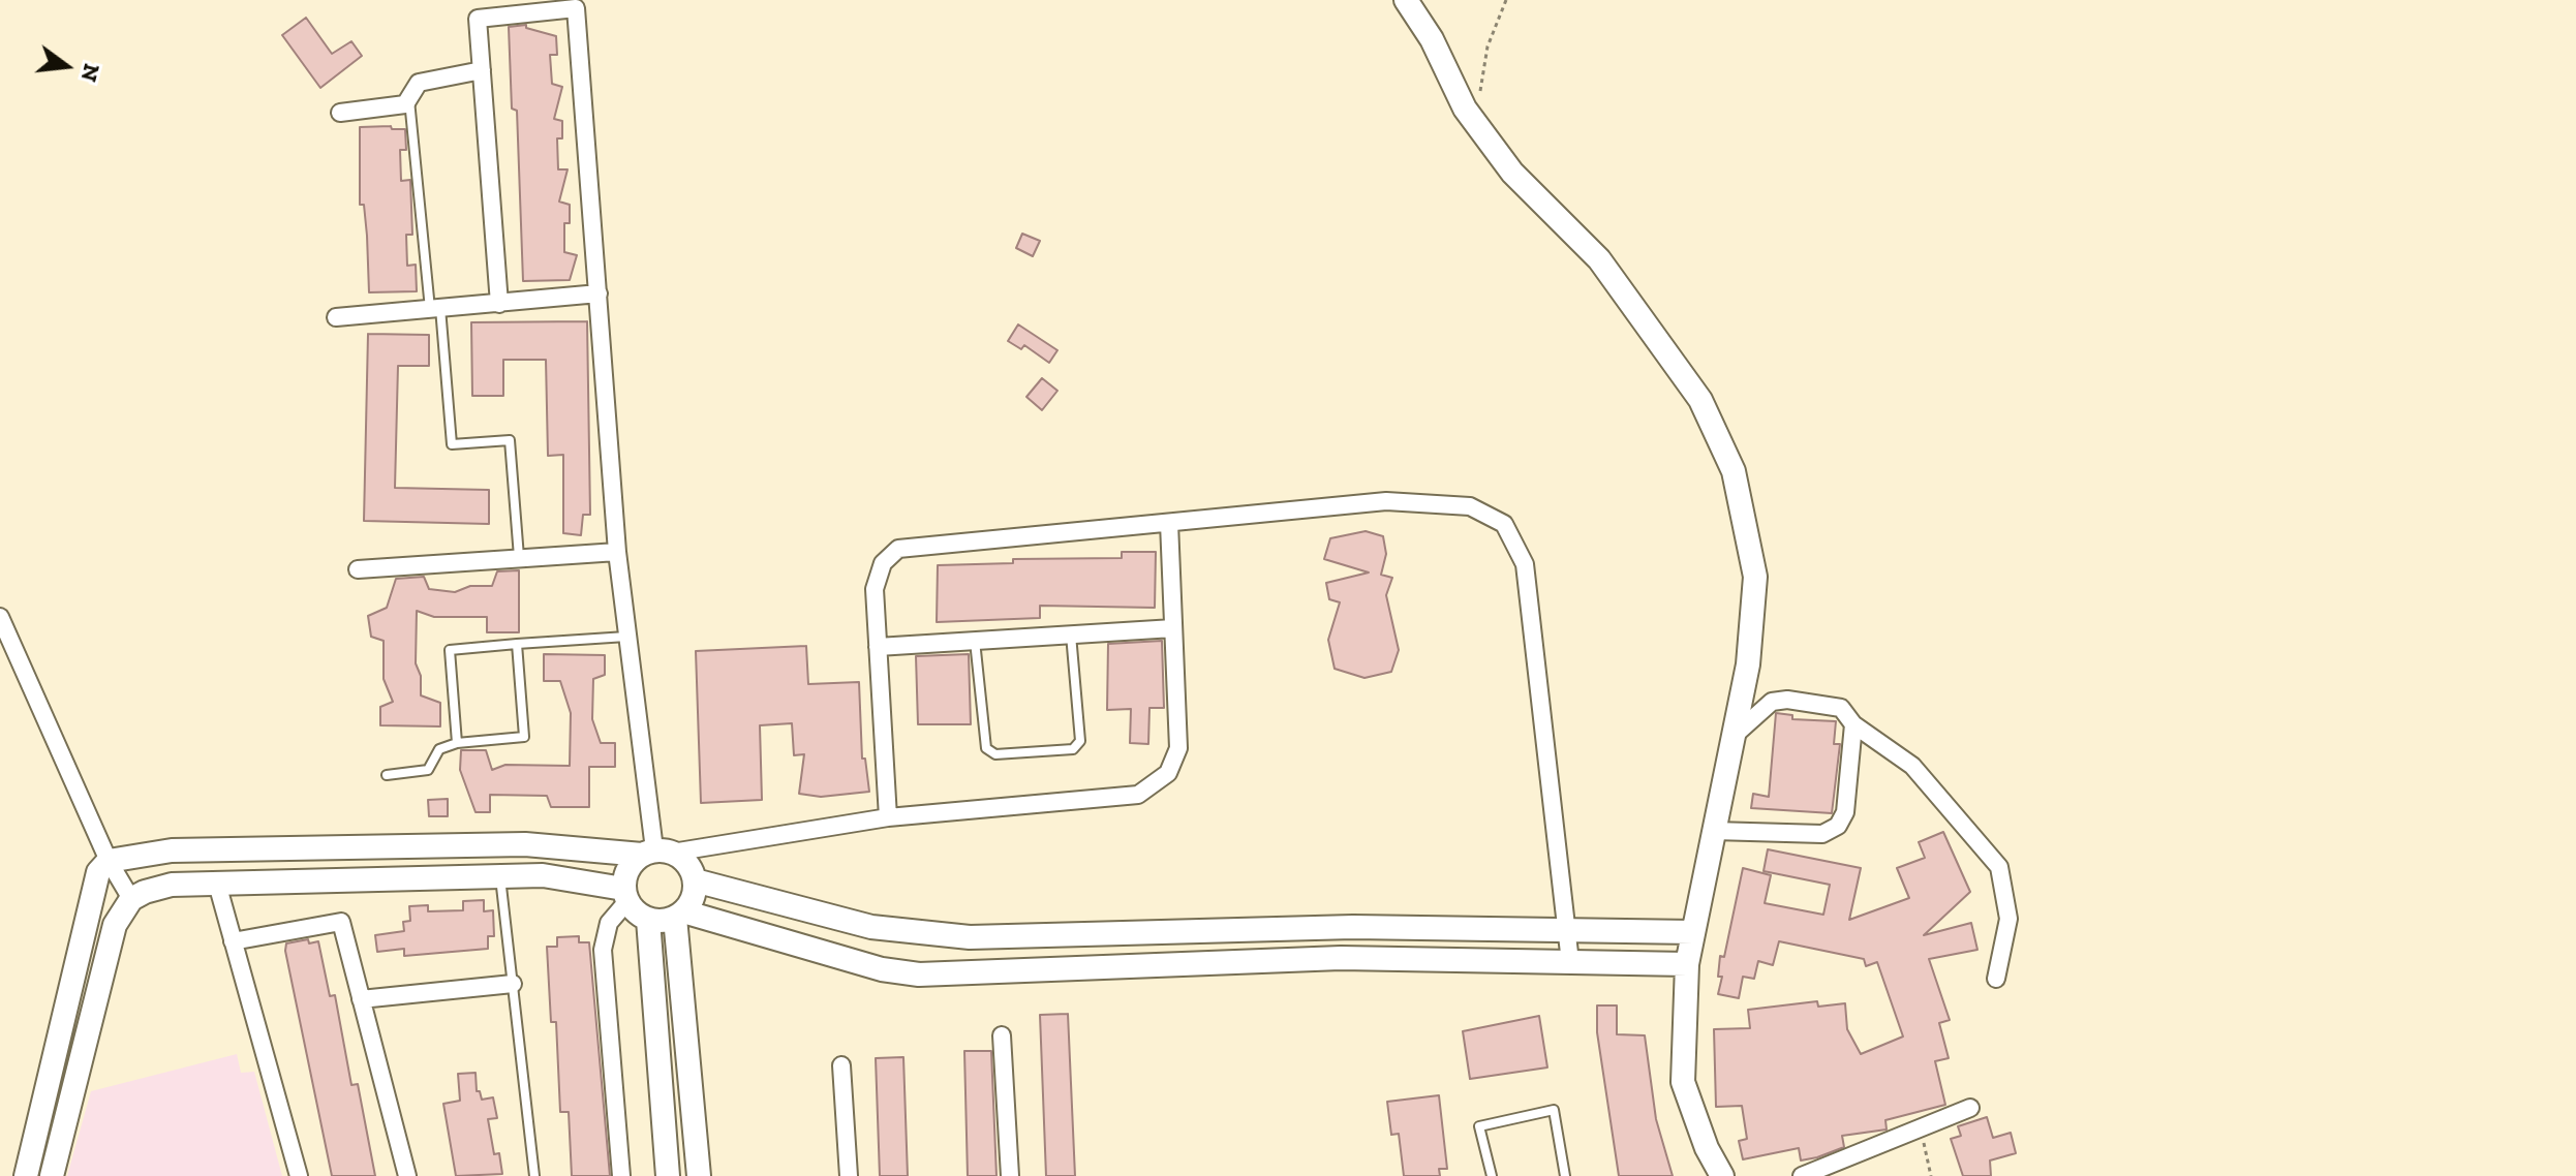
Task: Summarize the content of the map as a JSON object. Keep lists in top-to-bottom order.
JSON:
{
  "north": "right"
}
